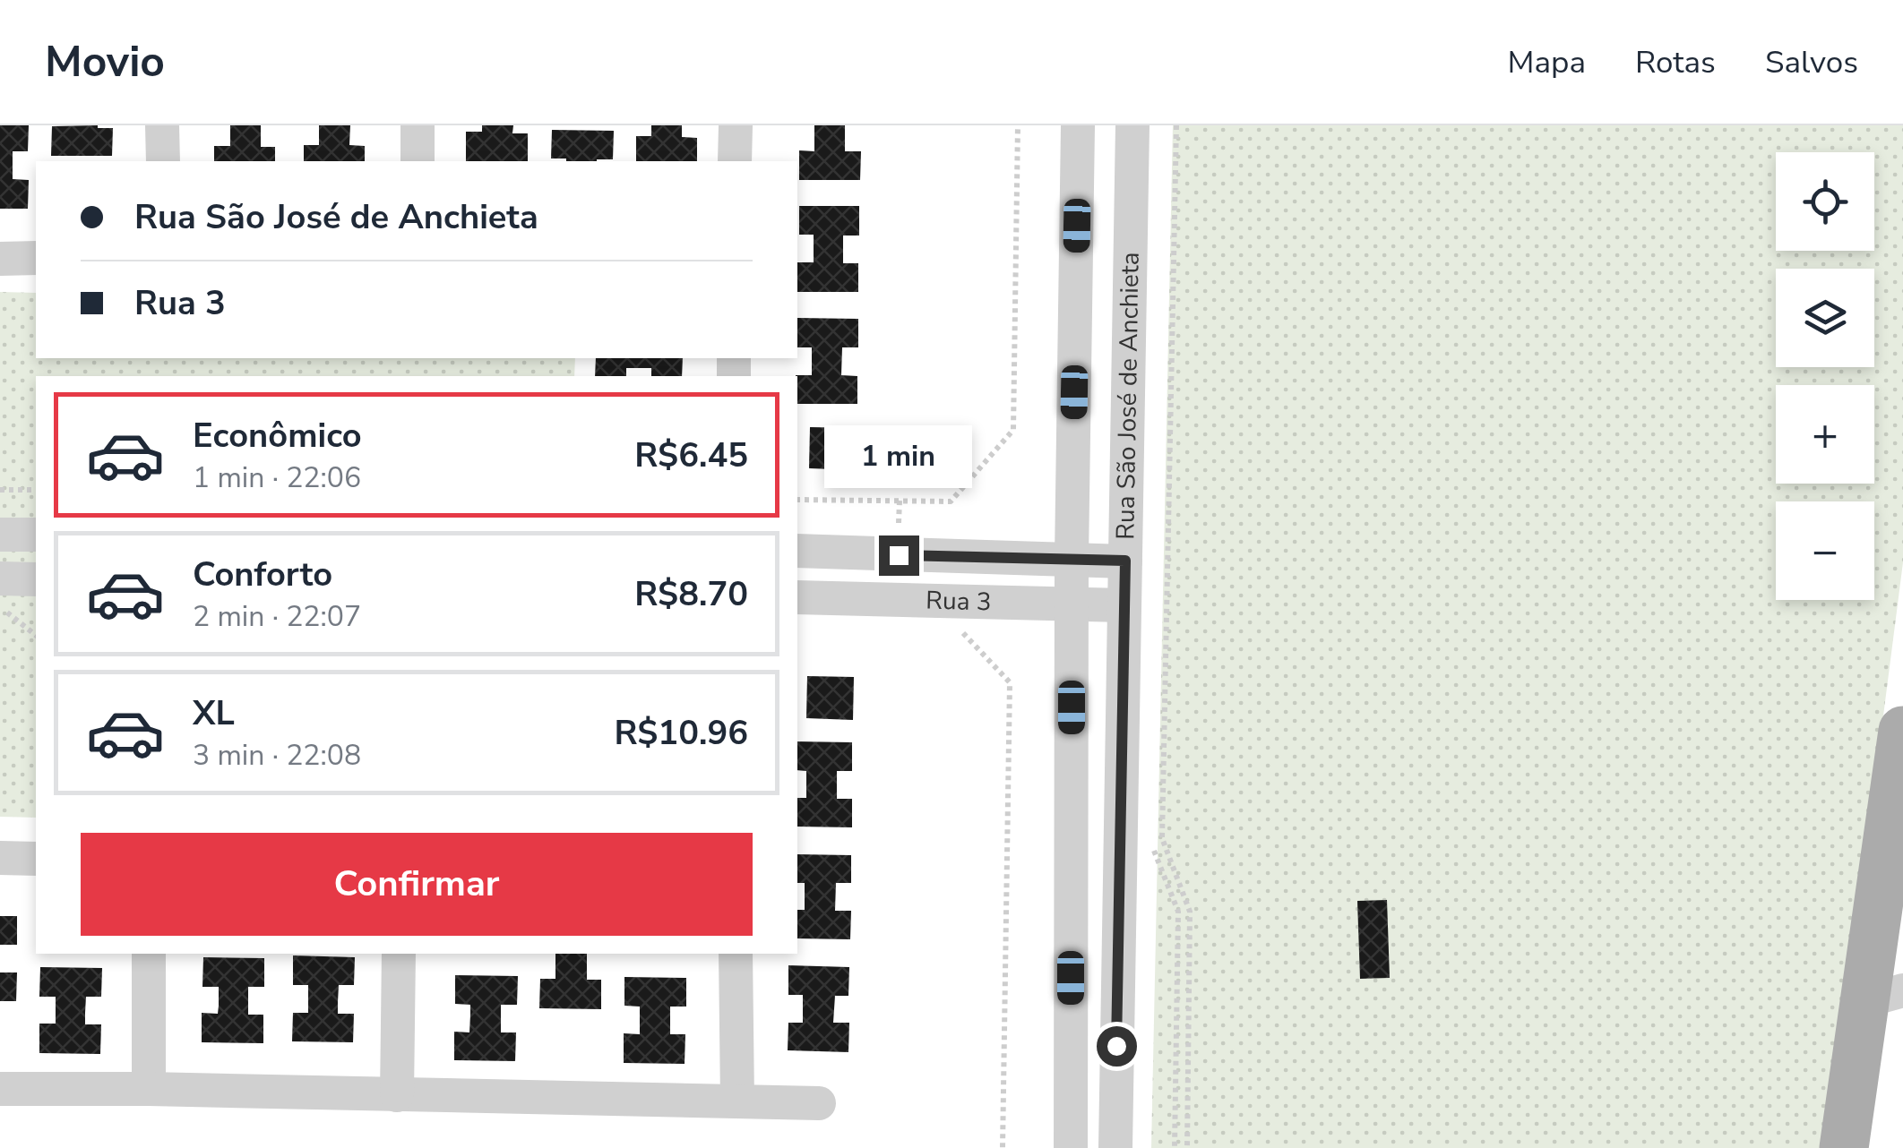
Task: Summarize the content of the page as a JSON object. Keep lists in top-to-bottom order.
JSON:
{
  "streets": {
    "street": ["Rua São José de Anchieta", "Rua 3"]
  },
  "crossings": [
    ["Rua São José de Anchieta", "Rua 3"]
  ],
  "page": {
    "header": "Movio",
    "nav": ["Mapa", "Rotas", "Salvos"],
    "map_buttons": ["+", "−"],
    "banner": ["Rua São José de Anchieta", "Rua 3"],
    "list": [
      {
        "name": "Econômico",
        "note": "1 min · 22:06",
        "value": "R$6.45"
      },
      {
        "name": "Conforto",
        "note": "2 min · 22:07",
        "value": "R$8.70"
      },
      {
        "name": "XL",
        "note": "3 min · 22:08",
        "value": "R$10.96"
      }
    ],
    "bubble": "1 min",
    "buttons": "Confirmar"
  }
}
